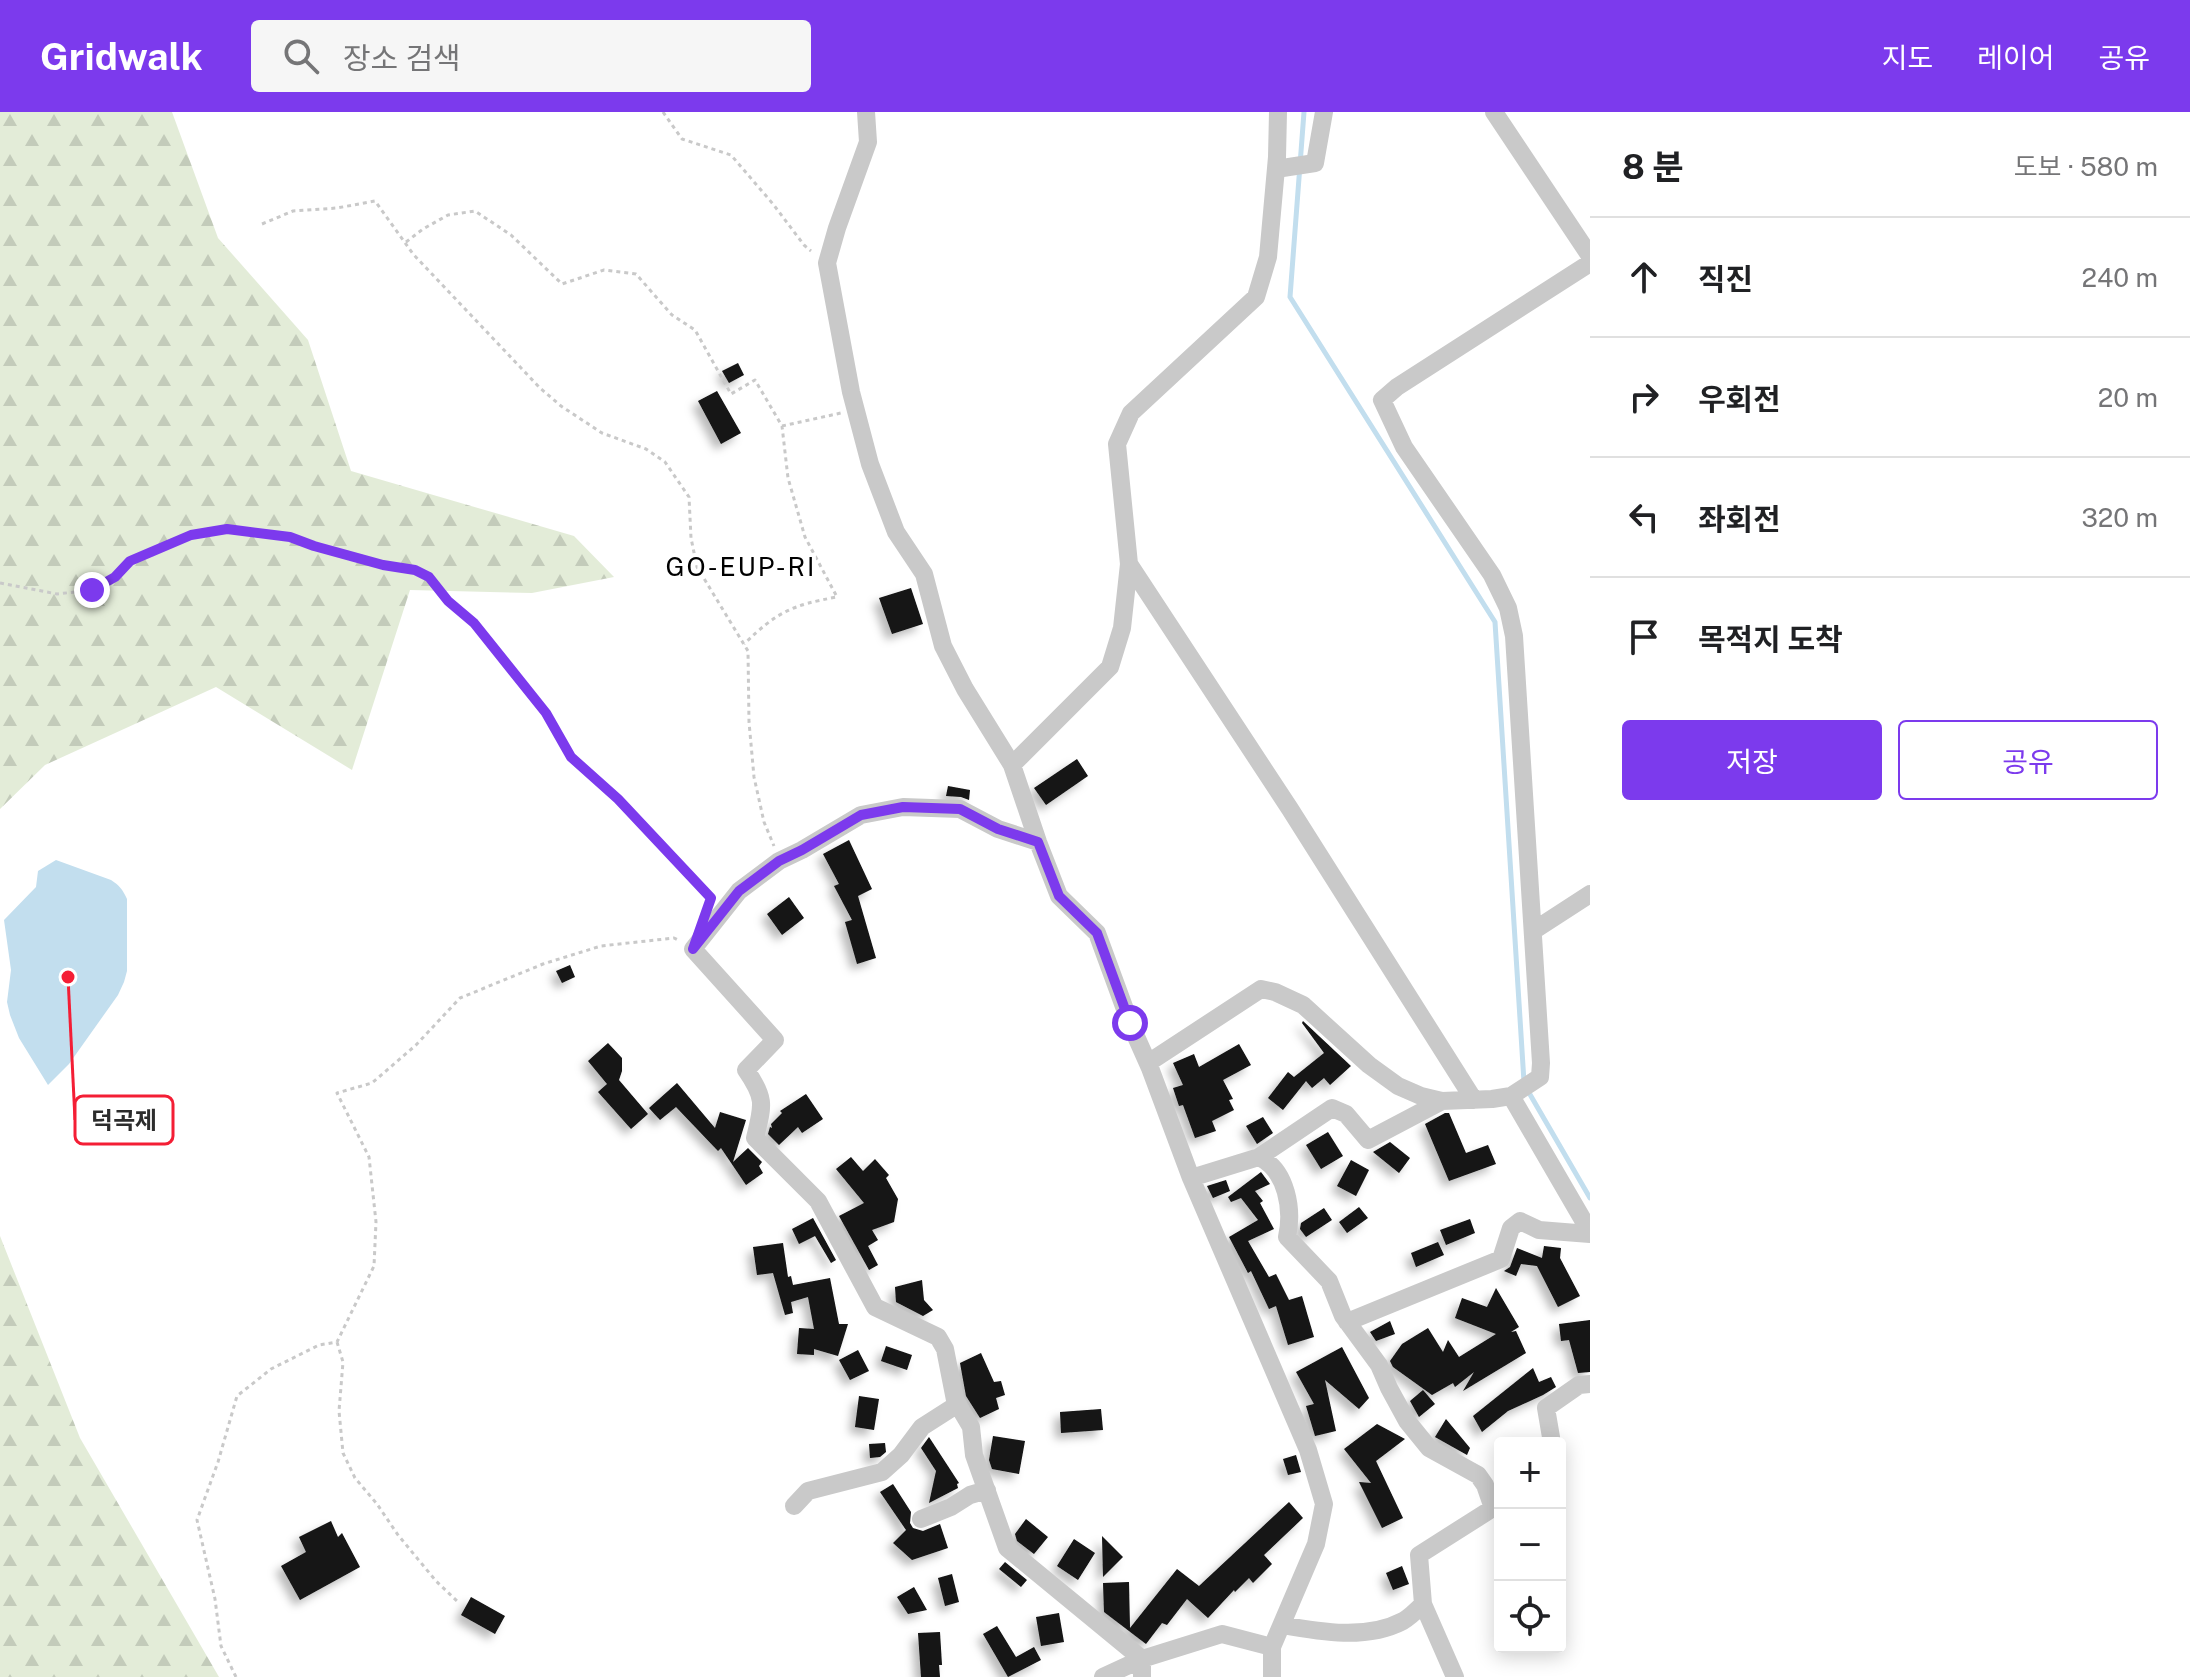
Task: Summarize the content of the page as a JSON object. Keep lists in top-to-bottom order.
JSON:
{
  "districts": ["GO-EUP-RI"],
  "places": ["덕곡제"],
  "page": {
    "header": "Gridwalk",
    "search": "장소 검색",
    "nav": ["지도", "레이어", "공유"],
    "heading": ["8 분", "도보 · 580 m"],
    "list": [
      ["직진", "240 m"],
      ["우회전", "20 m"],
      ["좌회전", "320 m"],
      "목적지 도착"
    ],
    "buttons": ["저장", "공유"],
    "map_buttons": ["+", "−"]
  }
}
